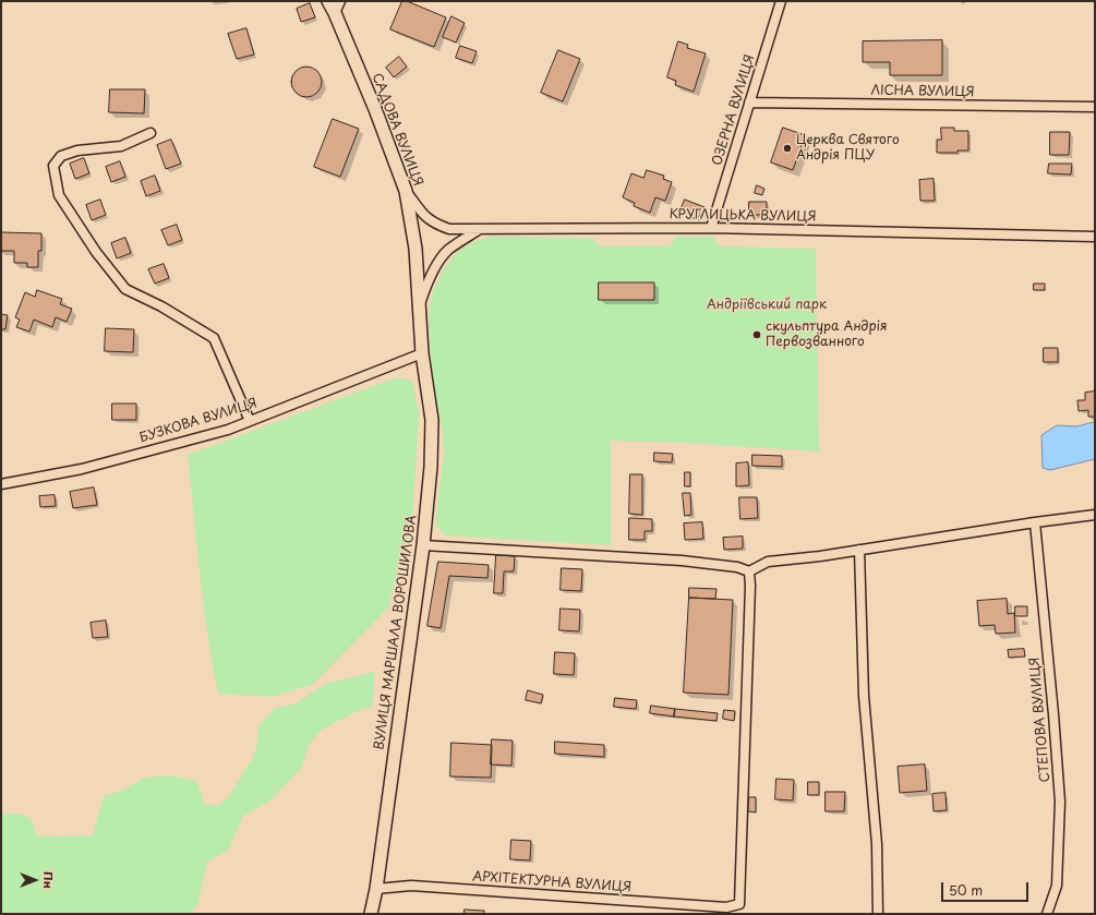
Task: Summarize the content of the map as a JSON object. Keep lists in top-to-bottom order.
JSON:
{
  "streets": {
    "street": [
      "ЛІСНА ВУЛИЦЯ",
      "ОЗЕРНА ВУЛИЦЯ",
      "САДОВА ВУЛИЦЯ",
      "КРУГЛИЦЬКА ВУЛИЦЯ",
      "БУЗКОВА ВУЛИЦЯ",
      "ВУЛИЦЯ МАРШАЛА ВОРОШИЛОВА",
      "СТЕПОВА ВУЛИЦЯ",
      "АРХІТЕКТУРНА ВУЛИЦЯ"
    ]
  },
  "crossings": [
    ["ЛІСНА ВУЛИЦЯ", "ОЗЕРНА ВУЛИЦЯ"],
    ["ОЗЕРНА ВУЛИЦЯ", "КРУГЛИЦЬКА ВУЛИЦЯ"],
    ["САДОВА ВУЛИЦЯ", "КРУГЛИЦЬКА ВУЛИЦЯ"],
    ["САДОВА ВУЛИЦЯ", "БУЗКОВА ВУЛИЦЯ"],
    ["САДОВА ВУЛИЦЯ", "ВУЛИЦЯ МАРШАЛА ВОРОШИЛОВА"],
    ["БУЗКОВА ВУЛИЦЯ", "ВУЛИЦЯ МАРШАЛА ВОРОШИЛОВА"],
    ["ВУЛИЦЯ МАРШАЛА ВОРОШИЛОВА", "АРХІТЕКТУРНА ВУЛИЦЯ"]
  ],
  "parks": ["Андріївський парк"],
  "places": ["Церква Святого Андрія ПЦУ", "скульптура Андрія Первозванного"],
  "scale_bar": "50 m",
  "north": "right"
}
